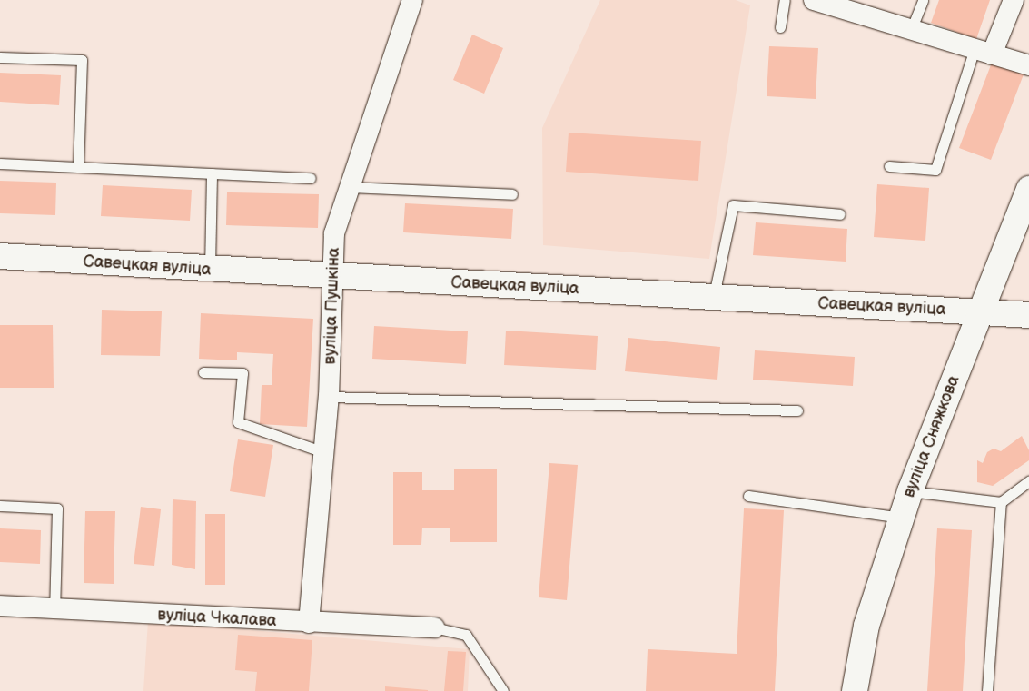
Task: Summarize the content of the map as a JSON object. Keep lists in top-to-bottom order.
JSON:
{
  "streets": {
    "street": [
      "Савецкая вуліца",
      "вуліца Пушкіна",
      "вуліца Сняжкова",
      "вуліца Чкалава"
    ]
  },
  "crossings": [
    ["Савецкая вуліца", "вуліца Пушкіна"],
    ["Савецкая вуліца", "вуліца Сняжкова"],
    ["вуліца Пушкіна", "вуліца Чкалава"]
  ]
}
